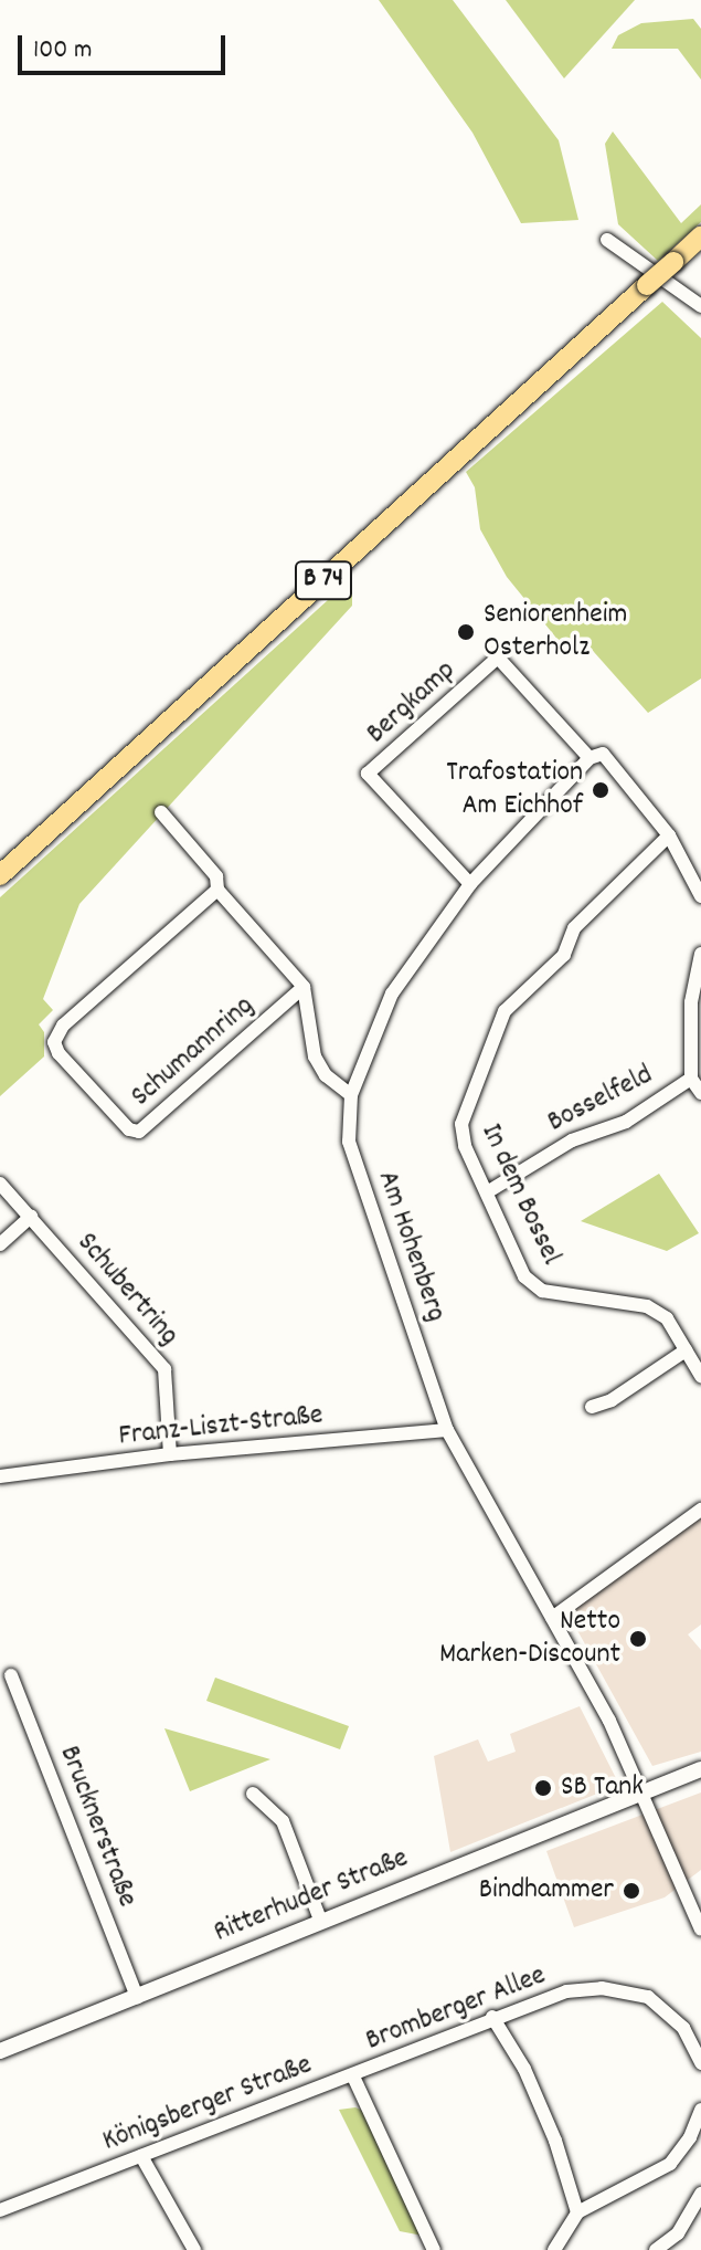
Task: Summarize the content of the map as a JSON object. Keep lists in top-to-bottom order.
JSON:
{
  "streets": {
    "main road": ["B 74"],
    "street": [
      "Bergkamp",
      "Schumannring",
      "Bosselfeld",
      "In dem Bossel",
      "Am Hohenberg",
      "Schubertring",
      "Franz-Liszt-Straße",
      "Brucknerstraße",
      "Ritterhuder Straße",
      "Bromberger Allee",
      "Königsberger Straße"
    ]
  },
  "crossings": [
    ["Bergkamp", "Am Hohenberg"],
    ["Bosselfeld", "In dem Bossel"],
    ["Am Hohenberg", "Franz-Liszt-Straße"],
    ["Am Hohenberg", "Ritterhuder Straße"],
    ["Schubertring", "Franz-Liszt-Straße"],
    ["Brucknerstraße", "Ritterhuder Straße"],
    ["Bromberger Allee", "Königsberger Straße"]
  ],
  "places": [
    "Seniorenheim Osterholz",
    "Trafostation Am Eichhof",
    "Netto Marken-Discount",
    "SB Tank",
    "Bindhammer"
  ],
  "scale_bar": "100 m"
}
